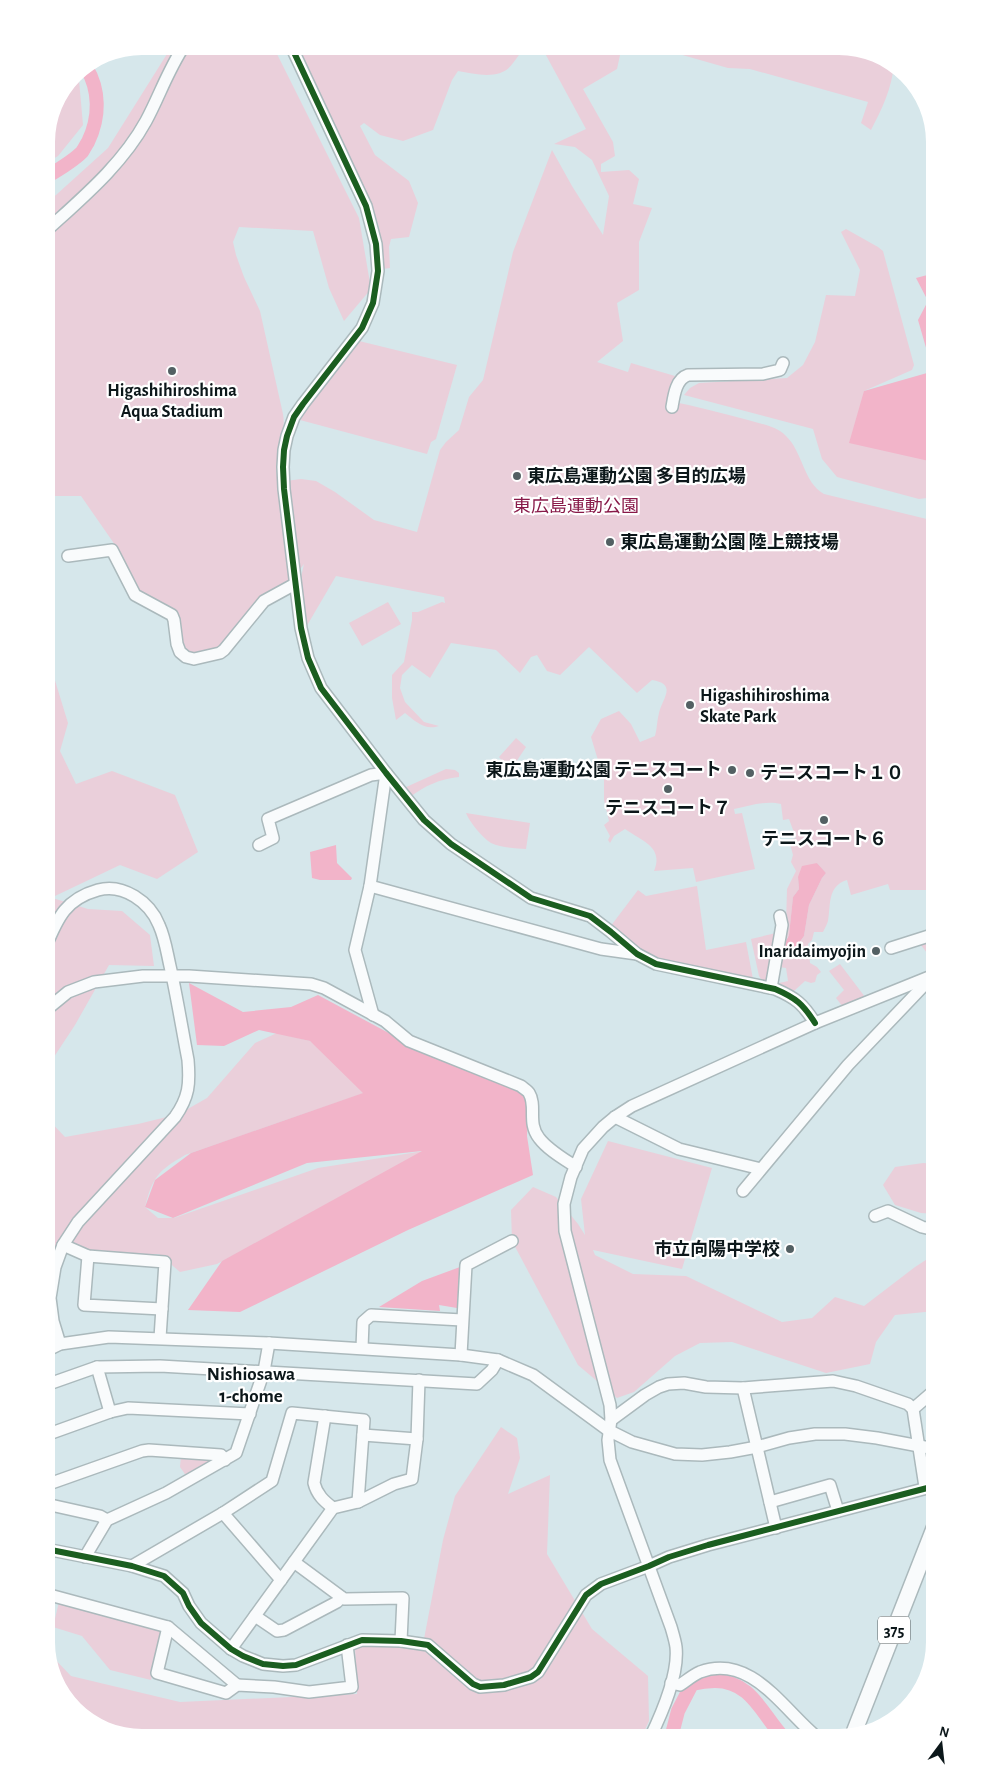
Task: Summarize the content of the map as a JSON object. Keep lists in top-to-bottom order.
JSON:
{
  "streets": {
    "highway": ["375"]
  },
  "districts": ["Nishiosawa 1-chome"],
  "parks": ["東広島運動公園"],
  "places": [
    "Higashihiroshima Aqua Stadium",
    "東広島運動公園 多目的広場",
    "東広島運動公園 陸上競技場",
    "Higashihiroshima Skate Park",
    "東広島運動公園 テニスコート",
    "テニスコート１０",
    "テニスコート７",
    "テニスコート６",
    "Inaridaimyojin",
    "市立向陽中学校"
  ],
  "north": "top"
}
